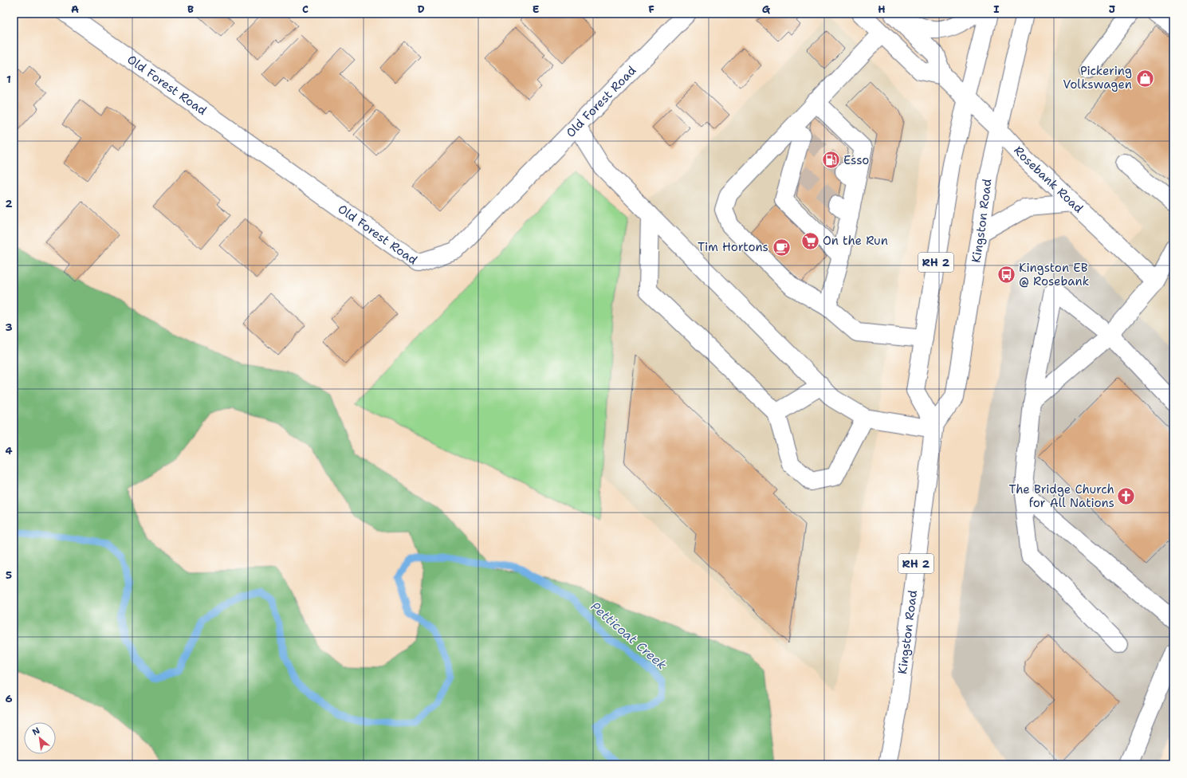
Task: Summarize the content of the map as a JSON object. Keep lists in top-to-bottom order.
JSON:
{
  "streets": {
    "main road": [
      "Old Forest Road",
      "Rosebank Road",
      "Kingston Road",
      "RH 2"
    ]
  },
  "crossings": [
    ["Rosebank Road", "Kingston Road"],
    ["Rosebank Road", "RH 2"],
    ["Kingston Road", "RH 2"]
  ],
  "water": ["Petticoat Creek"],
  "places": {
    "shop": ["Pickering Volkswagen"],
    "fuel station": ["Esso"],
    "supermarket": ["On the Run"],
    "cafe": ["Tim Hortons"],
    "bus stop": ["Kingston EB @ Rosebank"],
    "church": ["The Bridge Church for All Nations"]
  },
  "north": "top left",
  "grid": {
    "columns": [
      "A",
      "B",
      "C",
      "D",
      "E",
      "F",
      "G",
      "H",
      "I",
      "J"
    ],
    "rows": [
      "1",
      "2",
      "3",
      "4",
      "5",
      "6"
    ]
  }
}
